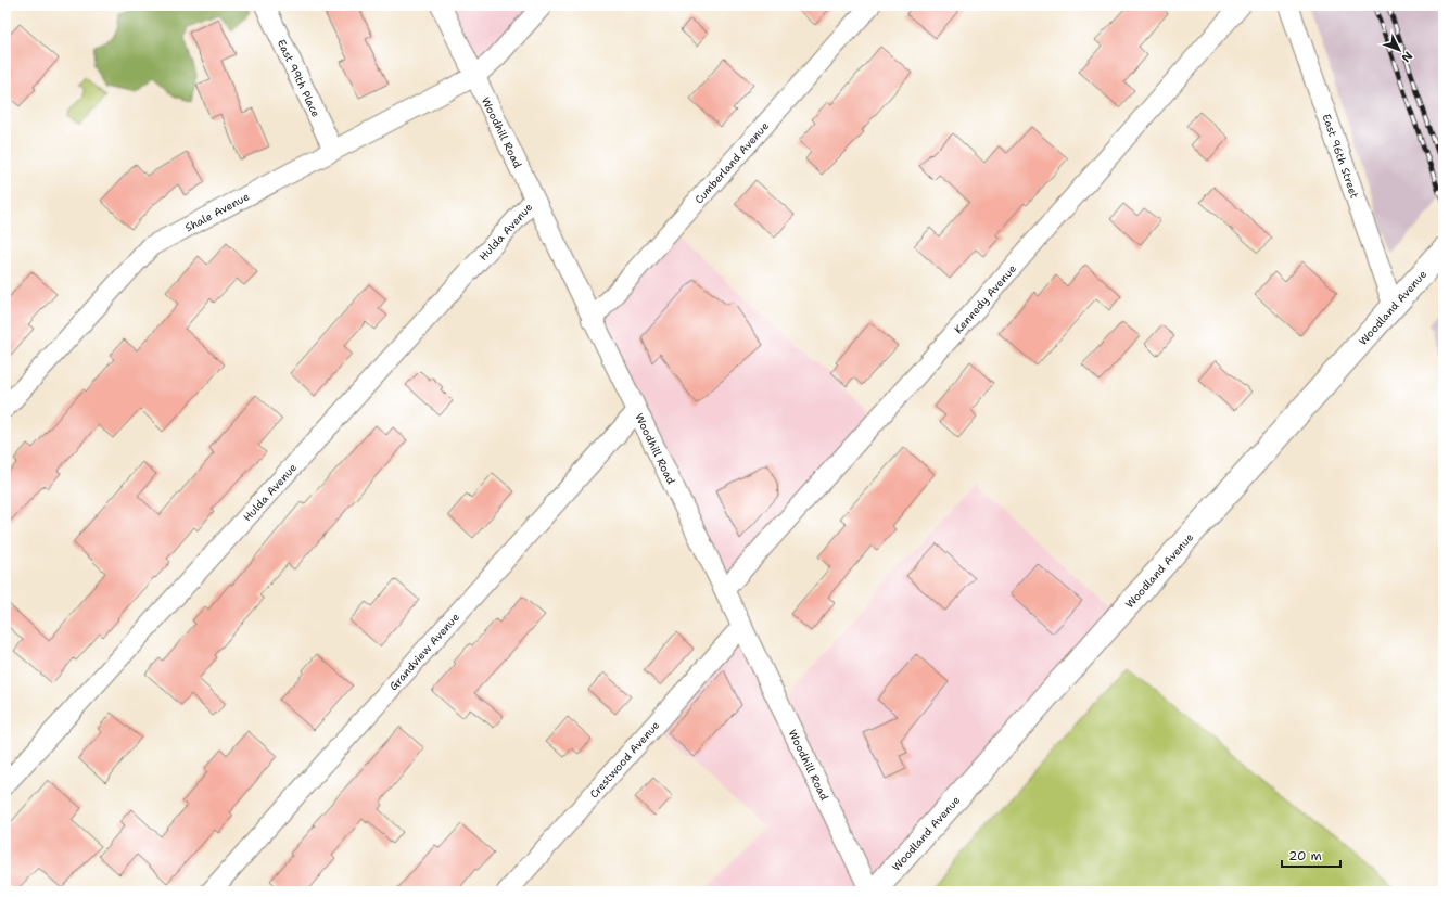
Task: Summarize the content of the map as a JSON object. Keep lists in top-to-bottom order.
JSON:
{
  "streets": {
    "main road": ["Woodland Avenue"],
    "street": [
      "East 99th Place",
      "Woodhill Road",
      "East 96th Street",
      "Cumberland Avenue",
      "Shale Avenue",
      "Hulda Avenue",
      "Kennedy Avenue",
      "Grandview Avenue",
      "Crestwood Avenue"
    ]
  },
  "crossings": [
    ["East 99th Place", "Shale Avenue"],
    ["Woodhill Road", "Cumberland Avenue"],
    ["Woodhill Road", "Shale Avenue"],
    ["Woodhill Road", "Hulda Avenue"],
    ["Woodhill Road", "Kennedy Avenue"],
    ["Woodhill Road", "Grandview Avenue"],
    ["Woodhill Road", "Crestwood Avenue"],
    ["East 96th Street", "Woodland Avenue"]
  ],
  "scale_bar": "20 m",
  "north": "bottom right"
}
